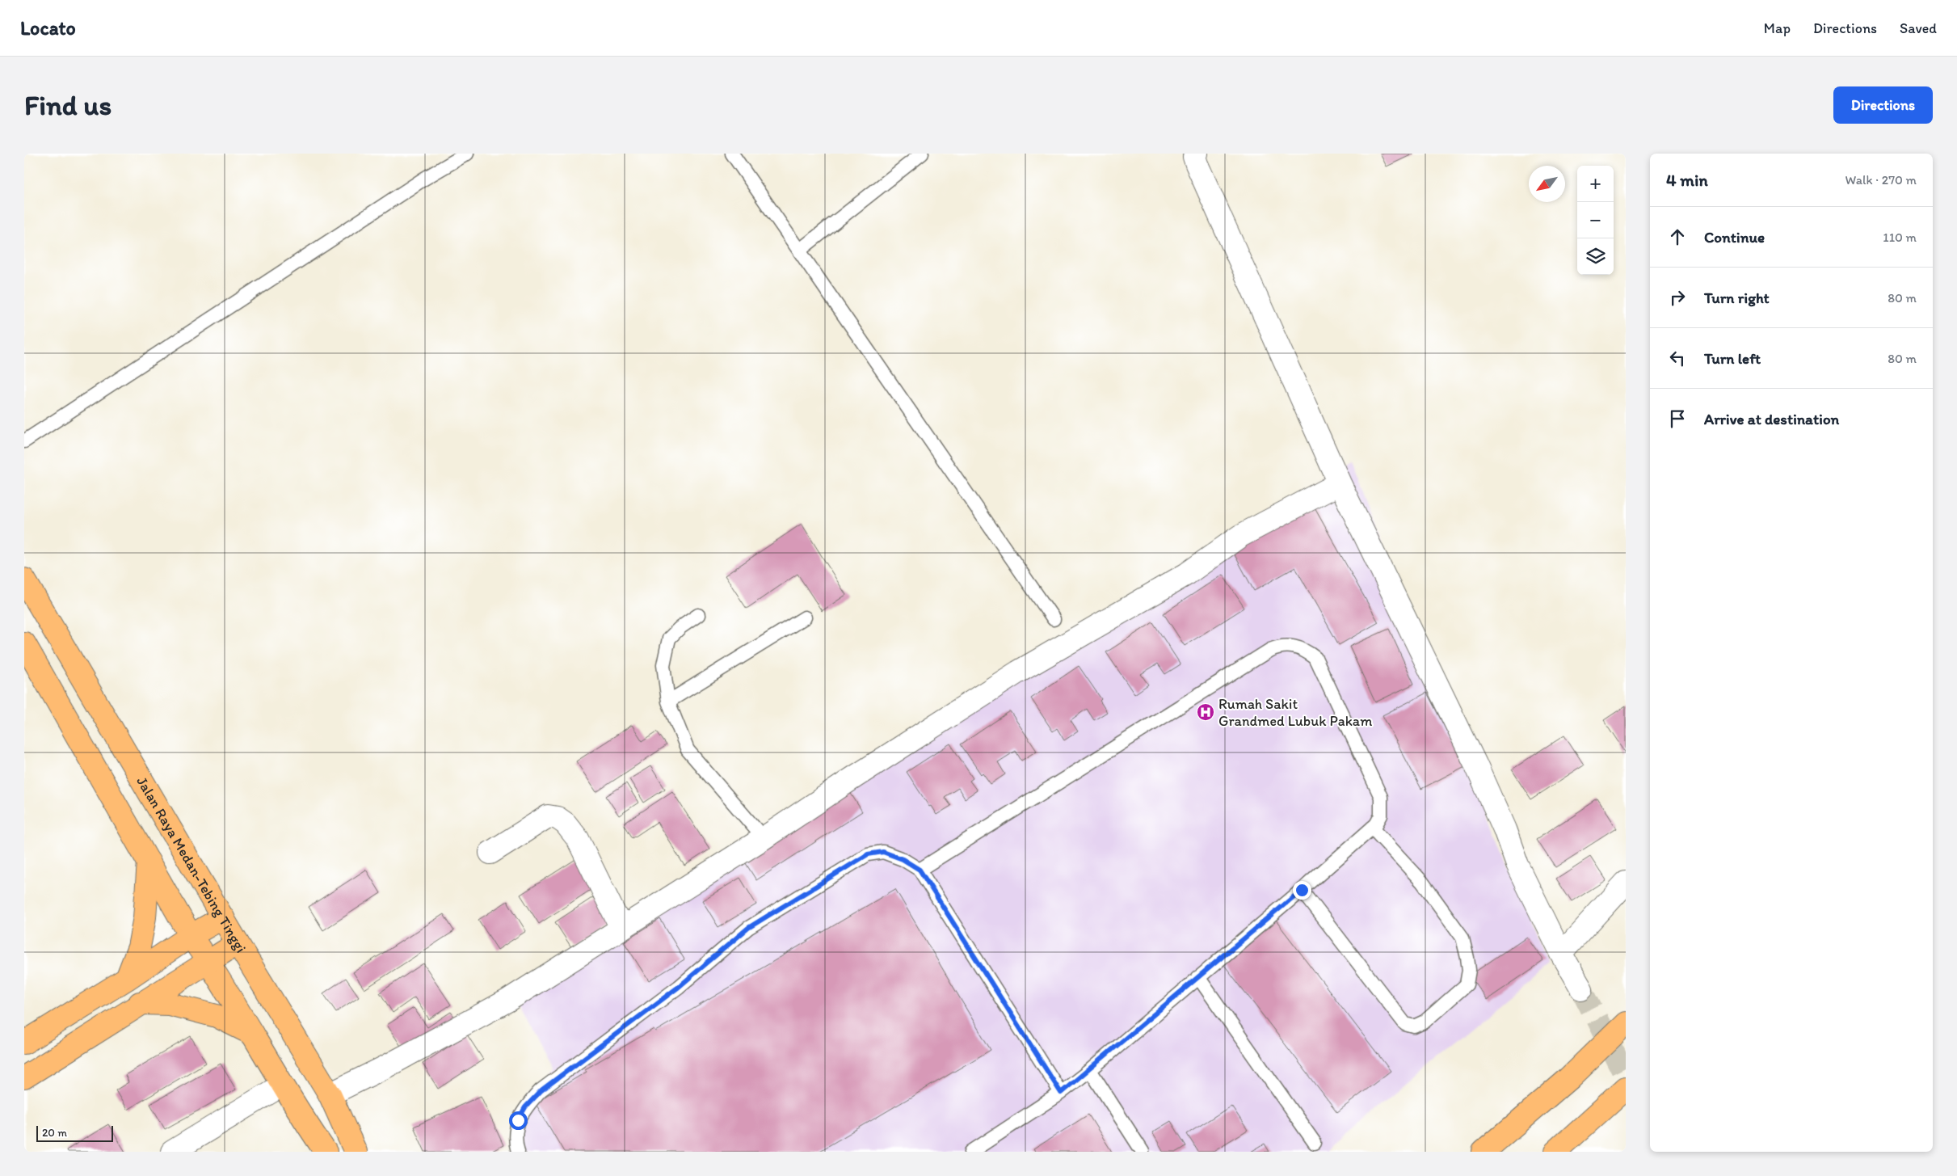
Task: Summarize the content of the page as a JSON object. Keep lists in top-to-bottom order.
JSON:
{
  "streets": {
    "highway": ["Jalan Raya Medan-Tebing Tinggi"]
  },
  "places": {
    "hospital": ["Rumah Sakit Grandmed Lubuk Pakam"]
  },
  "scale_bar": "20 m",
  "north": "bottom left",
  "page": {
    "header": "Locato",
    "nav": ["Map", "Directions", "Saved"],
    "buttons": "Directions",
    "title": "Find us",
    "heading": ["4 min", "Walk · 270 m"],
    "map_buttons": ["+", "−"],
    "list": [
      ["Continue", "110 m"],
      ["Turn right", "80 m"],
      ["Turn left", "80 m"],
      "Arrive at destination"
    ],
    "scale": "20 m"
  }
}
